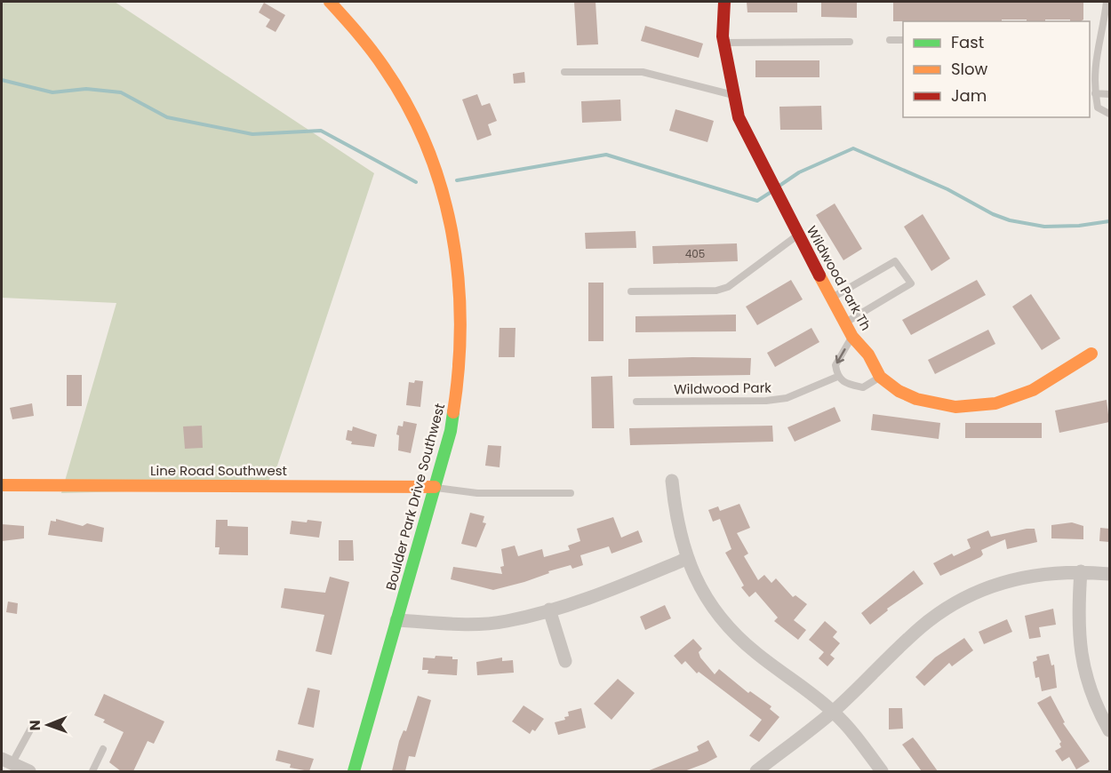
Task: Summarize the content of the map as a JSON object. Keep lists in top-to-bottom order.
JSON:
{
  "streets": {
    "street": ["Wildwood Park Th", "Line Road Southwest", "Boulder Park Drive Southwest"],
    "lane": ["Wildwood Park"]
  },
  "crossings": [
    ["Line Road Southwest", "Boulder Park Drive Southwest"]
  ],
  "house_numbers": ["405"],
  "legend": ["Fast", "Slow", "Jam"],
  "north": "left"
}
